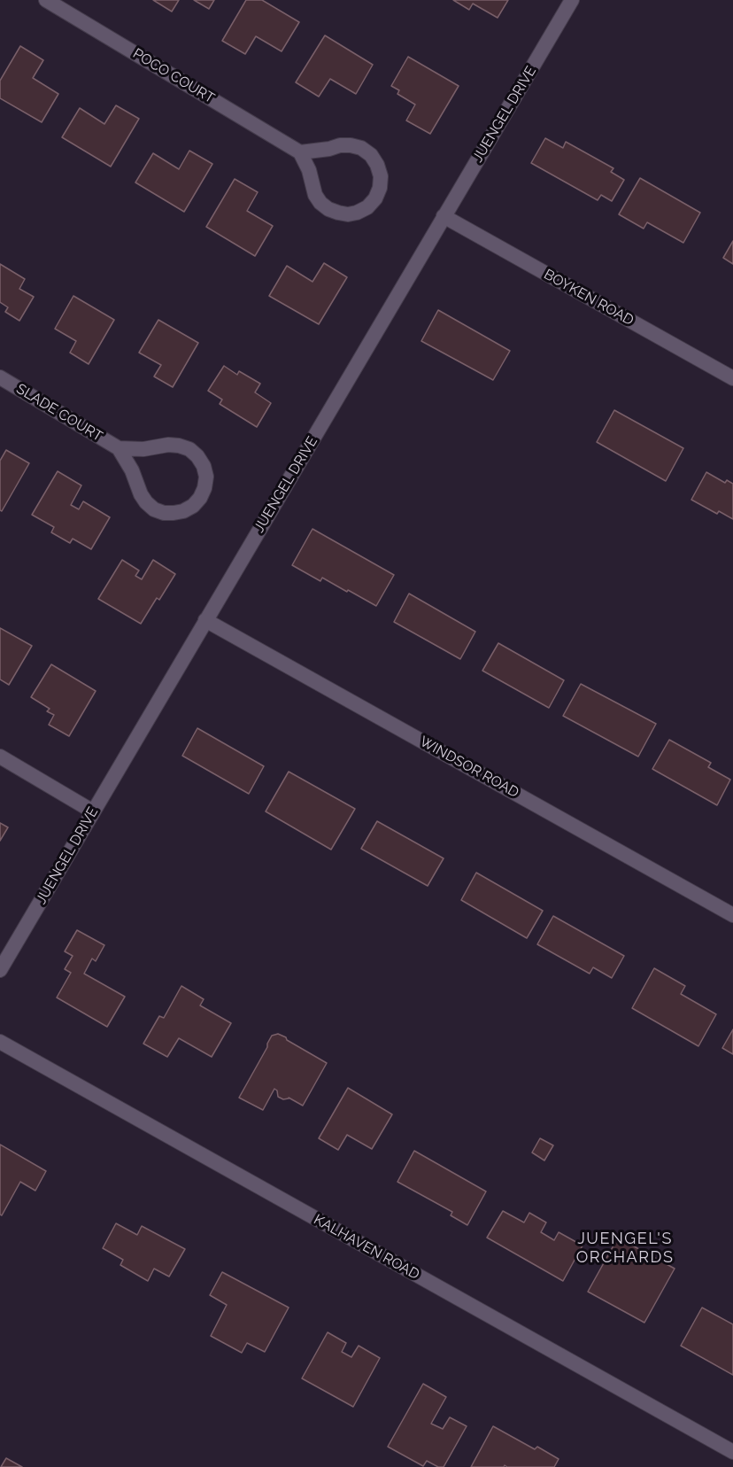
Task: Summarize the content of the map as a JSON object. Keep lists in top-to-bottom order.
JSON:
{
  "streets": {
    "street": [
      "POCO COURT",
      "JUENGEL DRIVE",
      "BOYKEN ROAD",
      "SLADE COURT",
      "WINDSOR ROAD",
      "KALHAVEN ROAD"
    ]
  },
  "crossings": [
    ["JUENGEL DRIVE", "BOYKEN ROAD"],
    ["JUENGEL DRIVE", "WINDSOR ROAD"]
  ],
  "districts": ["JUENGEL'S ORCHARDS"]
}
